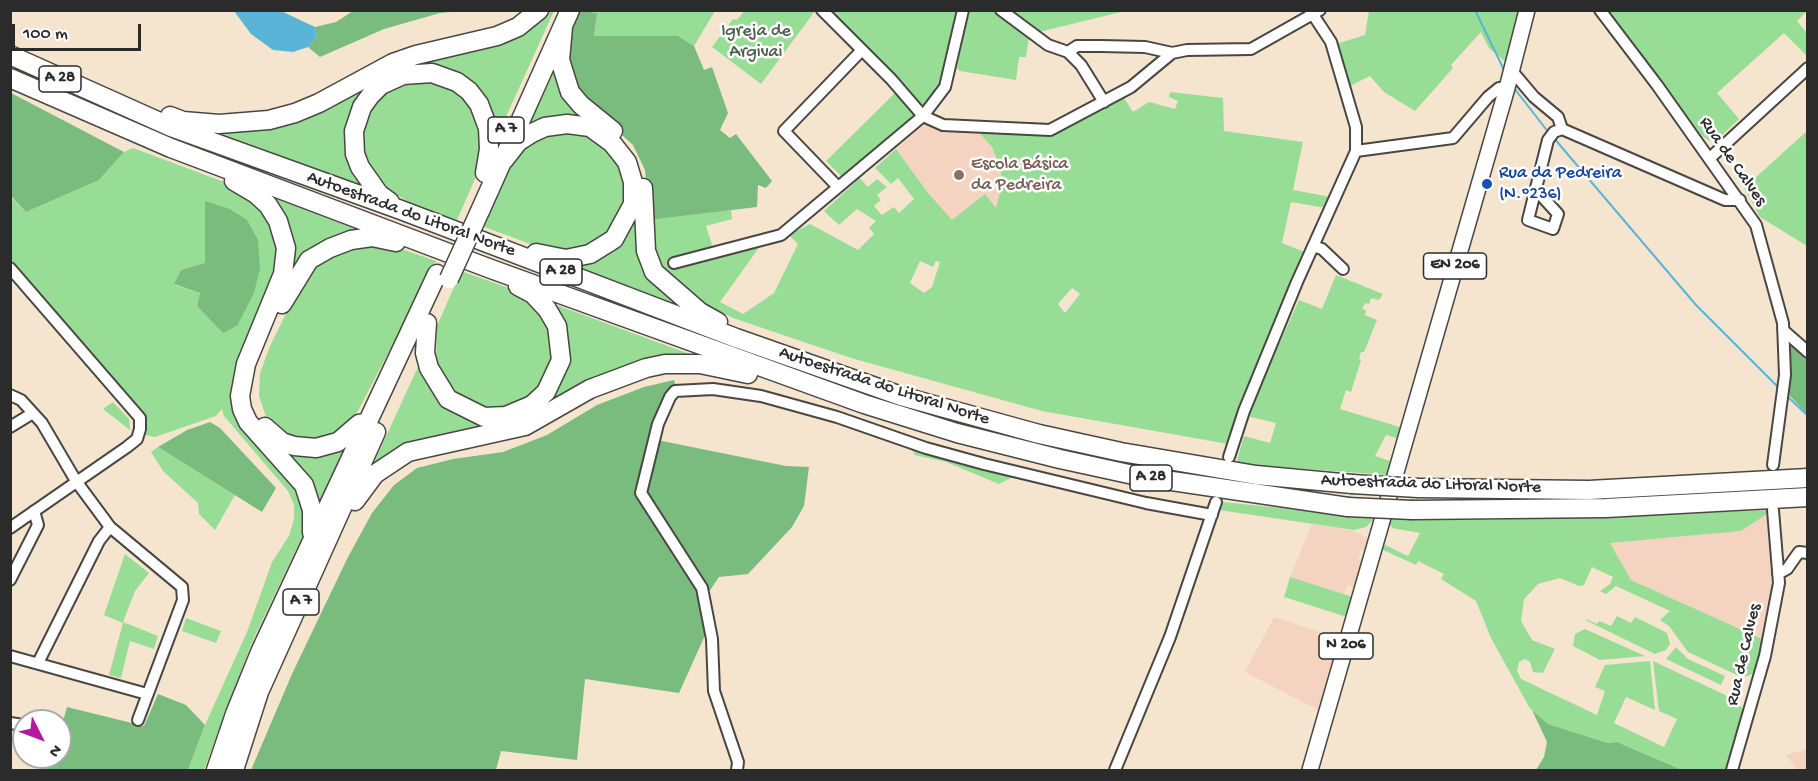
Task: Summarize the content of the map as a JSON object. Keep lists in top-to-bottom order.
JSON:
{
  "streets": {
    "highway": ["A 28", "A 7", "Autoestrada do Litoral Norte"],
    "main road": ["EN 206", "N 206"],
    "street": ["Rua de Calves"]
  },
  "crossings": [
    ["EN 206", "N 206"]
  ],
  "parks": ["Igreja de Argivai"],
  "places": ["Escola Básica da Pedreira", "Rua da Pedreira (N.º236)"],
  "scale_bar": "100 m",
  "north": "bottom right"
}
